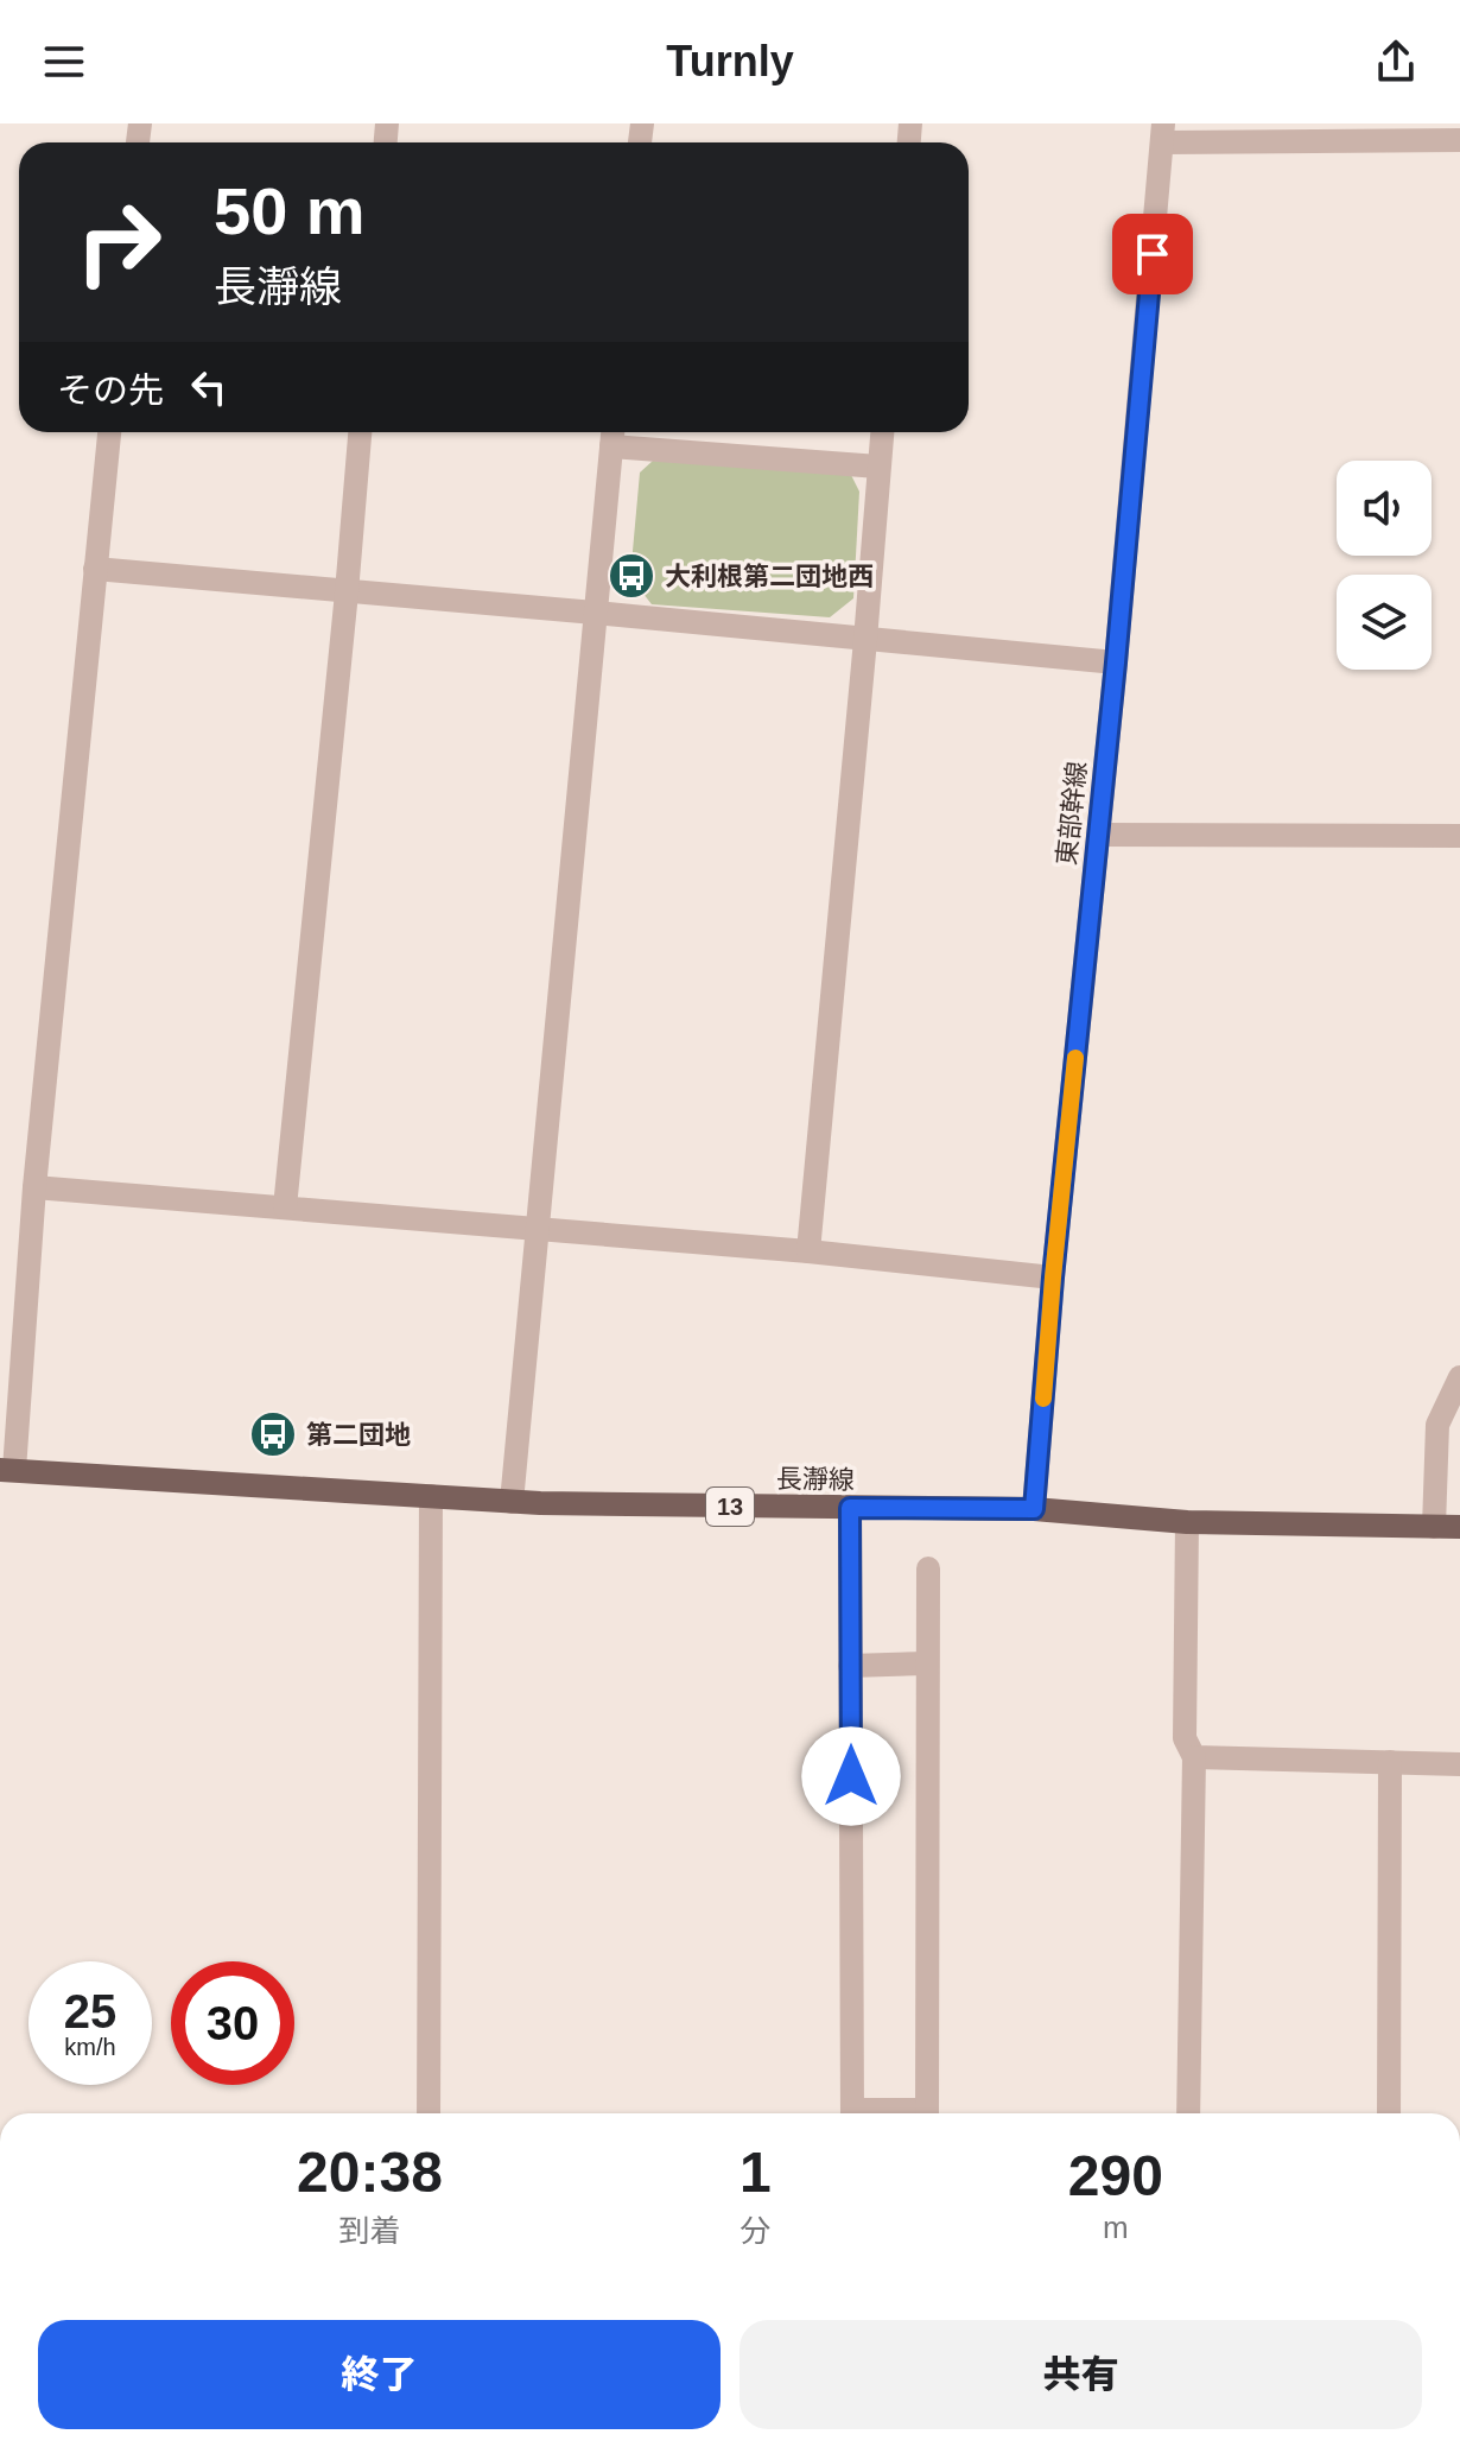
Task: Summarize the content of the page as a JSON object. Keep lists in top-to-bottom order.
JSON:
{
  "streets": {
    "main road": ["長瀞線", "13"],
    "street": ["東部幹線"]
  },
  "crossings": [
    ["東部幹線", "長瀞線"]
  ],
  "places": {
    "bus stop": ["大利根第二団地西", "第二団地"]
  },
  "page": {
    "header": "Turnly",
    "turn": ["50 m", "長瀞線"],
    "then": "その先",
    "speed": "25 km/h",
    "limit": "30",
    "eta": [
      "20:38",
      "到着",
      "1",
      "分",
      "290",
      "m"
    ],
    "buttons": ["終了", "共有"]
  }
}
